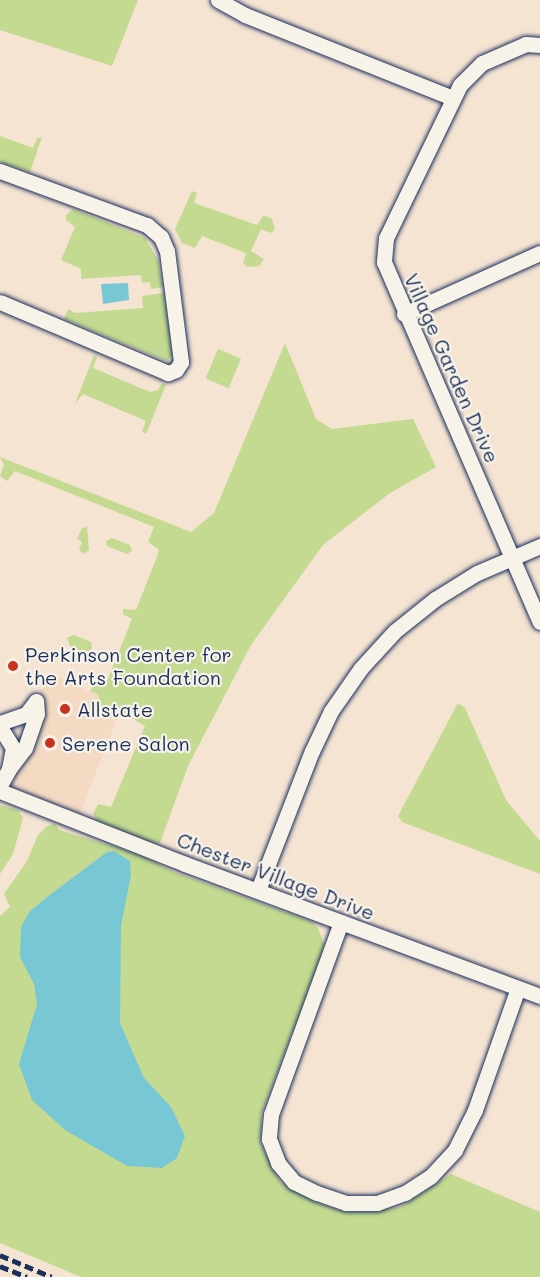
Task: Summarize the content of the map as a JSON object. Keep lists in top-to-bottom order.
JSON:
{
  "streets": {
    "street": ["Village Garden Drive", "Chester Village Drive"]
  },
  "places": ["Perkinson Center for the Arts Foundation", "Allstate", "Serene Salon"]
}
